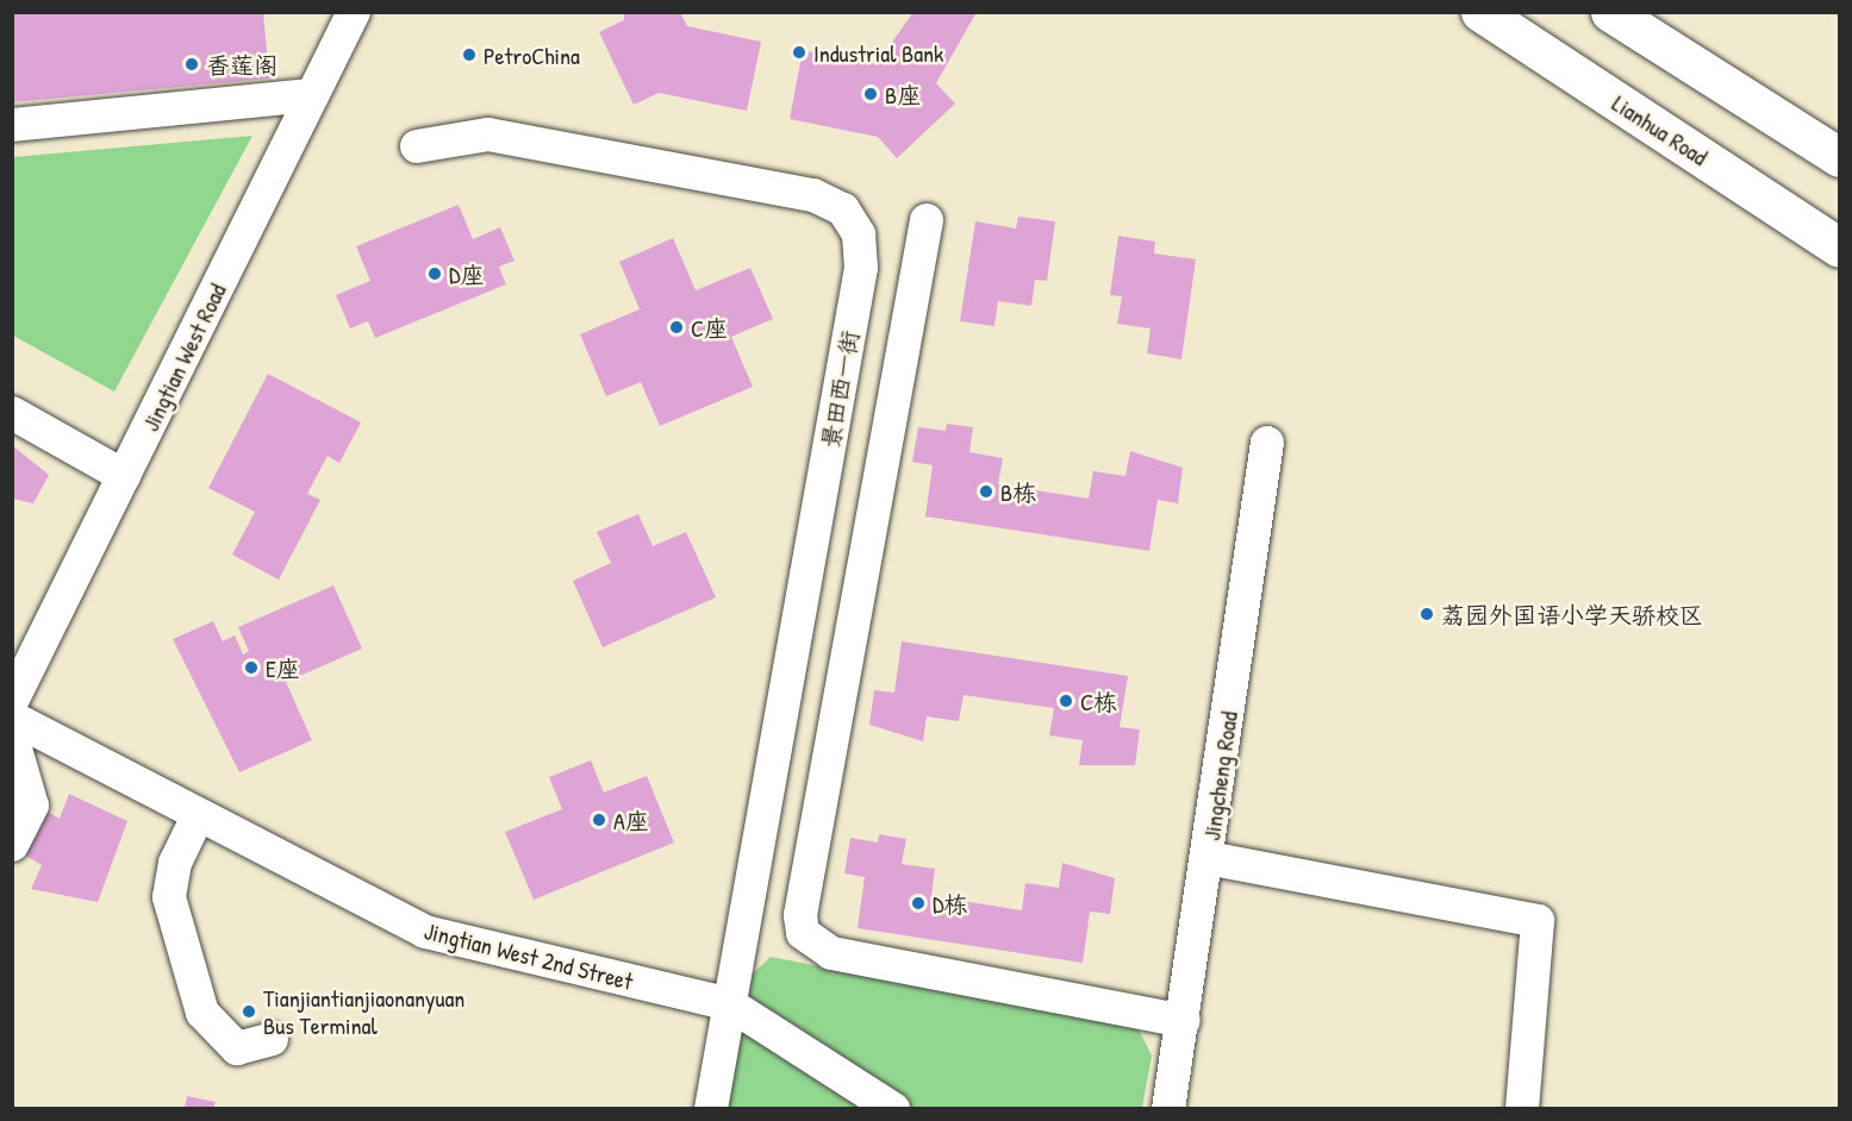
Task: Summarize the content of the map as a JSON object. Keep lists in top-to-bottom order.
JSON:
{
  "streets": {
    "main road": ["Lianhua Road"],
    "street": [
      "Jingtian West Road",
      "景田西一街",
      "Jingcheng Road",
      "Jingtian West 2nd Street"
    ]
  },
  "crossings": [
    ["景田西一街", "Jingtian West 2nd Street"]
  ],
  "places": [
    "Industrial Bank",
    "PetroChina",
    "香莲阁",
    "B座",
    "D座",
    "C座",
    "B栋",
    "荔园外国语小学天骄校区",
    "E座",
    "C栋",
    "A座",
    "D栋",
    "Tianjiantianjiaonanyuan Bus Terminal"
  ]
}
